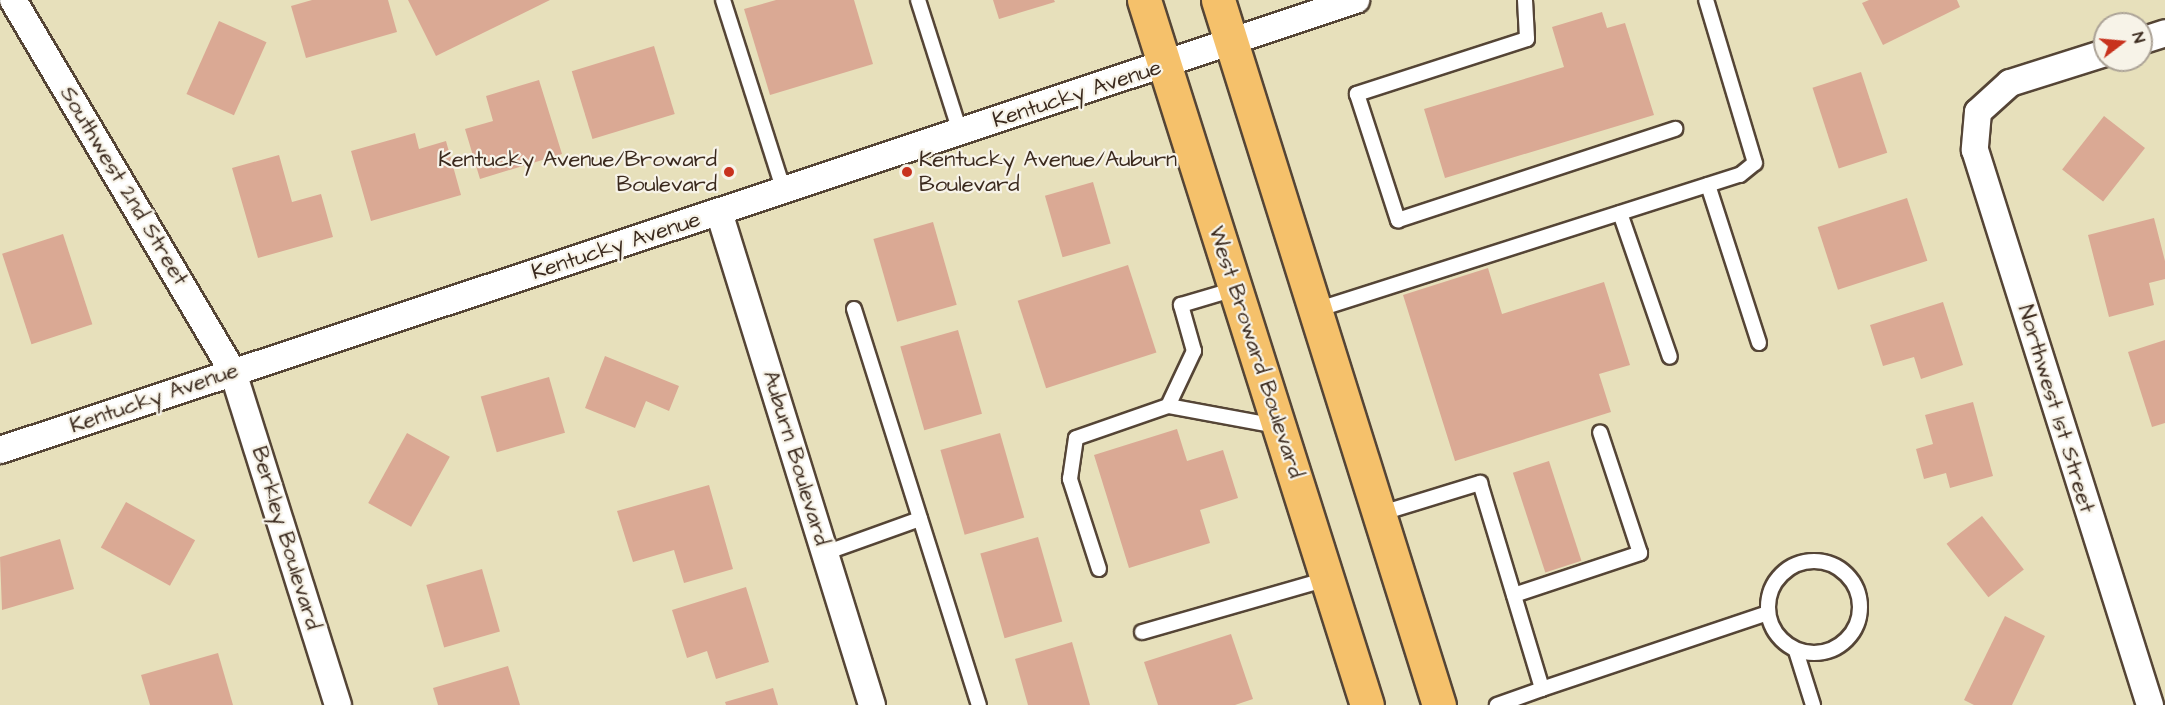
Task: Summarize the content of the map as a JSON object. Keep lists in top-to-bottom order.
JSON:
{
  "streets": {
    "main road": ["West Broward Boulevard"],
    "street": [
      "Kentucky Avenue",
      "Southwest 2nd Street",
      "Northwest 1st Street",
      "Auburn Boulevard",
      "Berkley Boulevard"
    ]
  },
  "crossings": [
    ["Kentucky Avenue", "Southwest 2nd Street"],
    ["Kentucky Avenue", "West Broward Boulevard"],
    ["Kentucky Avenue", "Auburn Boulevard"],
    ["Kentucky Avenue", "Berkley Boulevard"],
    ["Southwest 2nd Street", "Berkley Boulevard"]
  ],
  "places": ["Kentucky Avenue/Broward Boulevard", "Kentucky Avenue/Auburn Boulevard"],
  "north": "right"
}
